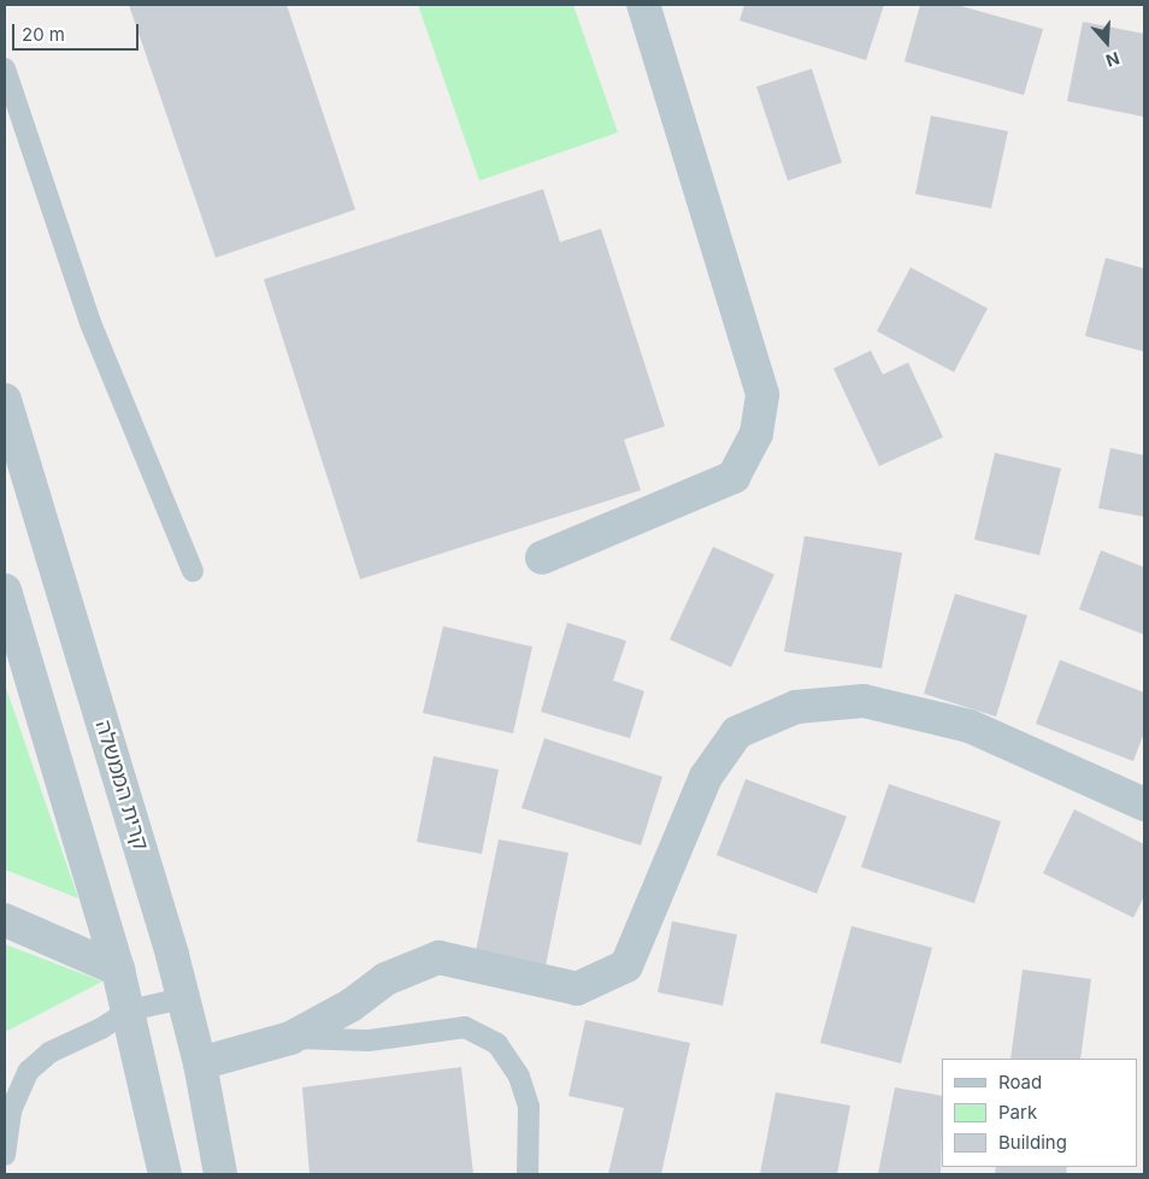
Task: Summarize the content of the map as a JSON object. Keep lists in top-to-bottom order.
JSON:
{
  "streets": {
    "street": ["קרית הממשלה"]
  },
  "legend": ["Road", "Park", "Building"],
  "scale_bar": "20 m",
  "north": "bottom"
}
